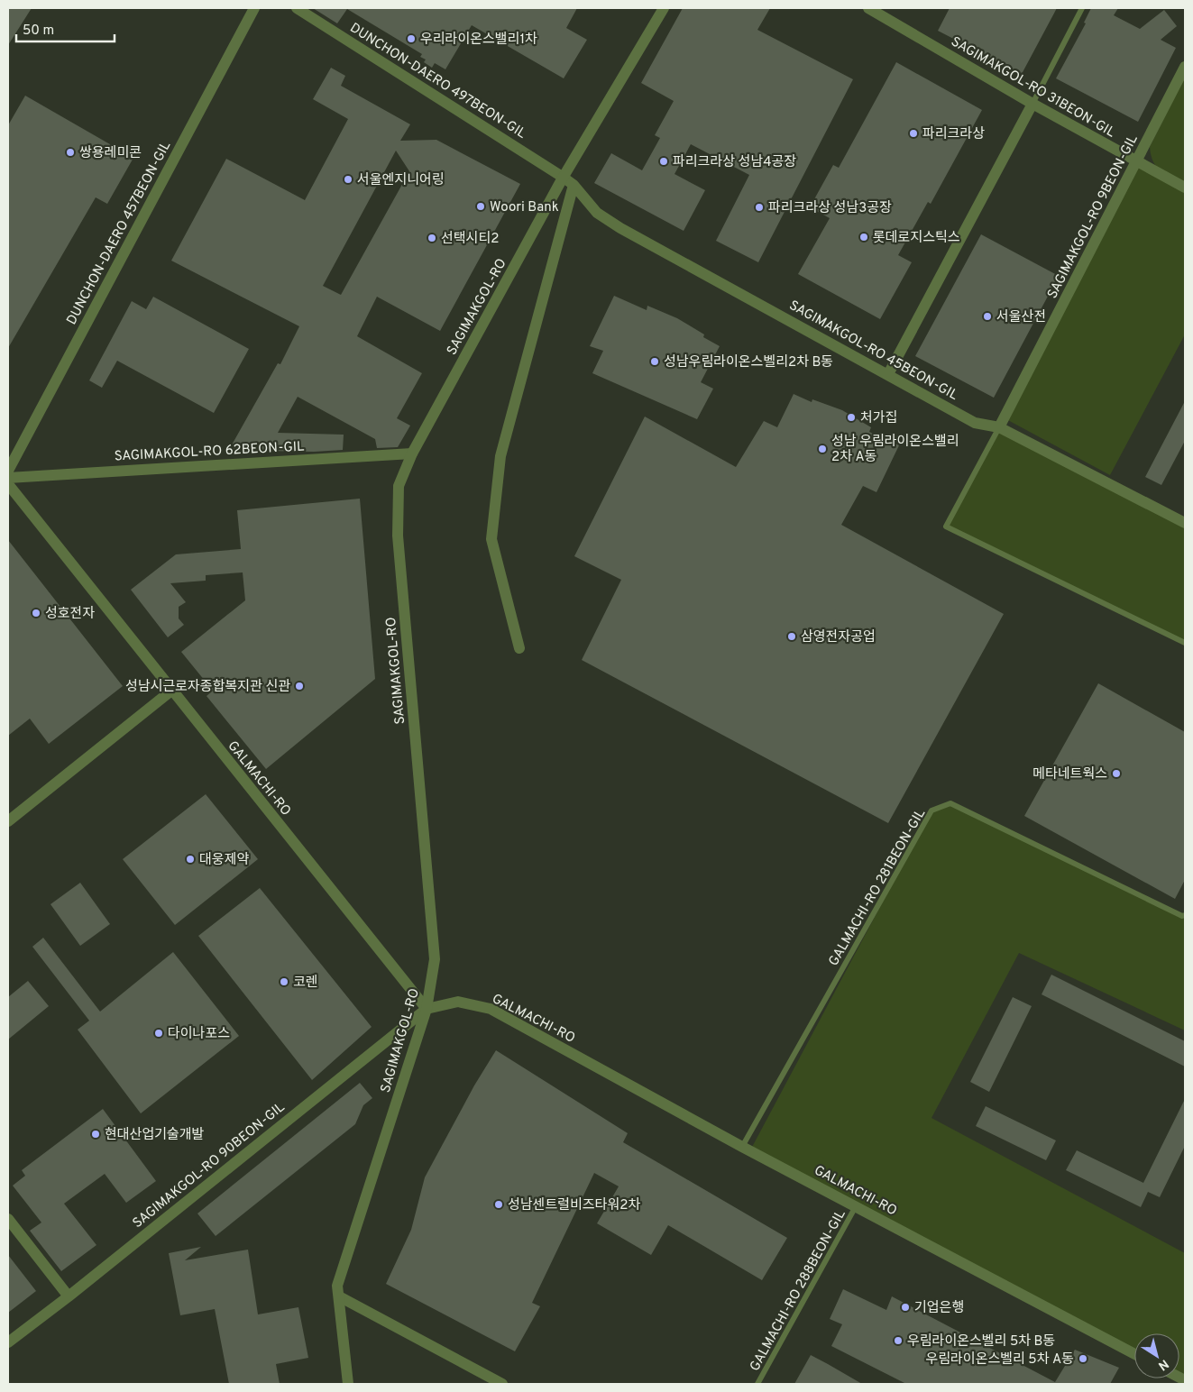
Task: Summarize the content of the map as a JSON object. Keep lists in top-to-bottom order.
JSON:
{
  "streets": {
    "street": [
      "DUNCHON-DAERO 497BEON-GIL",
      "SAGIMAKGOL-RO 31BEON-GIL",
      "SAGIMAKGOL-RO 9BEON-GIL",
      "DUNCHON-DAERO 457BEON-GIL",
      "SAGIMAKGOL-RO",
      "SAGIMAKGOL-RO 45BEON-GIL",
      "SAGIMAKGOL-RO 62BEON-GIL",
      "GALMACHI-RO",
      "SAGIMAKGOL-RO 90BEON-GIL"
    ],
    "lane": ["GALMACHI-RO 281BEON-GIL", "GALMACHI-RO 288BEON-GIL"]
  },
  "crossings": [
    ["DUNCHON-DAERO 497BEON-GIL", "SAGIMAKGOL-RO"],
    ["DUNCHON-DAERO 497BEON-GIL", "SAGIMAKGOL-RO 45BEON-GIL"],
    ["SAGIMAKGOL-RO 31BEON-GIL", "SAGIMAKGOL-RO 9BEON-GIL"],
    ["SAGIMAKGOL-RO 9BEON-GIL", "SAGIMAKGOL-RO 45BEON-GIL"],
    ["SAGIMAKGOL-RO", "SAGIMAKGOL-RO 45BEON-GIL"],
    ["SAGIMAKGOL-RO", "SAGIMAKGOL-RO 62BEON-GIL"],
    ["SAGIMAKGOL-RO", "GALMACHI-RO"],
    ["SAGIMAKGOL-RO", "SAGIMAKGOL-RO 90BEON-GIL"],
    ["GALMACHI-RO", "GALMACHI-RO 281BEON-GIL"],
    ["GALMACHI-RO", "SAGIMAKGOL-RO 90BEON-GIL"],
    ["GALMACHI-RO", "GALMACHI-RO 288BEON-GIL"]
  ],
  "places": [
    "우리라이온스밸리1차",
    "파리크라상",
    "쌍용레미콘",
    "파리크라상 성남4공장",
    "서울엔지니어링",
    "Woori Bank",
    "파리크라상 성남3공장",
    "롯데로지스틱스",
    "선택시티2",
    "서울산전",
    "성남우림라이온스벨리2차 B동",
    "처가집",
    "성남 우림라이온스밸리 2차 A동",
    "성호전자",
    "삼영전자공업",
    "성남시근로자종합복지관 신관",
    "메타네트웍스",
    "대웅제약",
    "코렌",
    "다이나포스",
    "현대산업기술개발",
    "성남센트럴비즈타워2차",
    "기업은행",
    "우림라이온스벨리 5차 B동",
    "우림라이온스벨리 5차 A동"
  ],
  "scale_bar": "50 m",
  "north": "bottom right"
}
